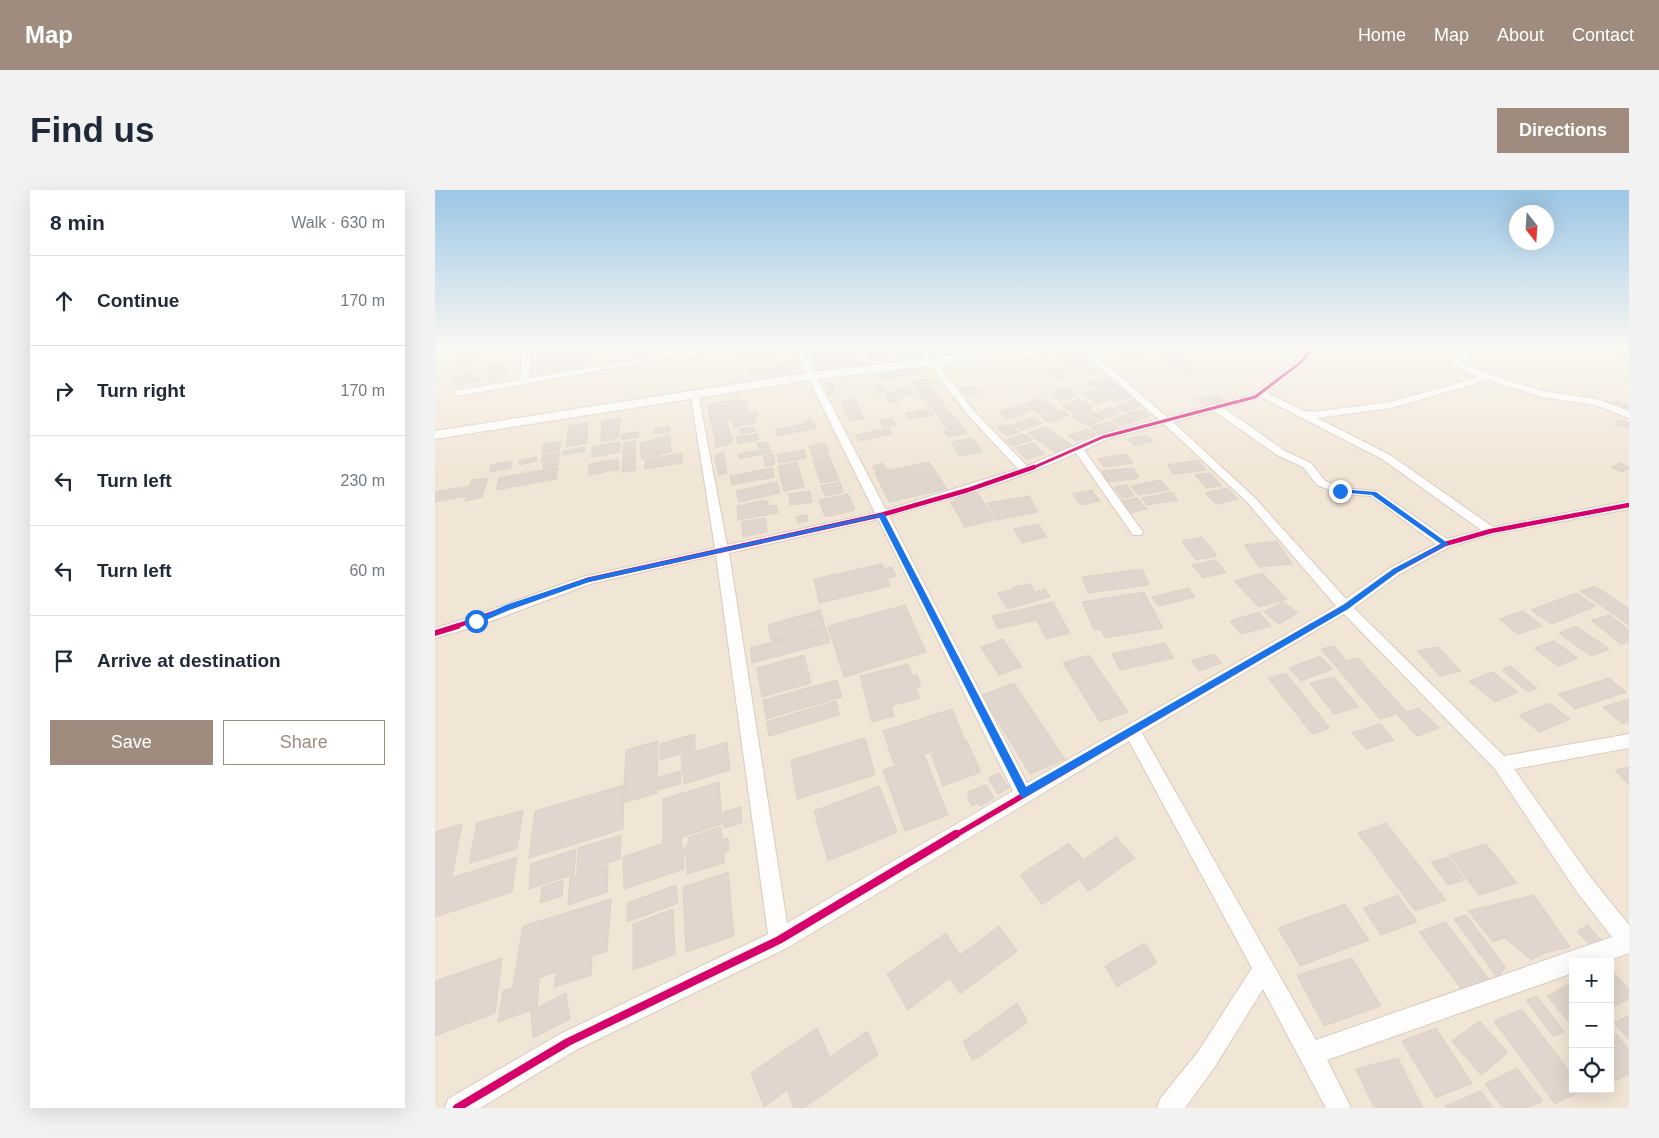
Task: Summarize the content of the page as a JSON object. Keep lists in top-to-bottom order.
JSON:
{
  "north": "bottom",
  "page": {
    "header": "Map",
    "nav": [
      "Home",
      "Map",
      "About",
      "Contact"
    ],
    "buttons": [
      "Directions",
      ["Save", "Share"]
    ],
    "title": "Find us",
    "heading": ["8 min", "Walk · 630 m"],
    "list": [
      ["Continue", "170 m"],
      ["Turn right", "170 m"],
      ["Turn left", "230 m"],
      ["Turn left", "60 m"],
      "Arrive at destination"
    ],
    "map_buttons": ["+", "−"]
  }
}
